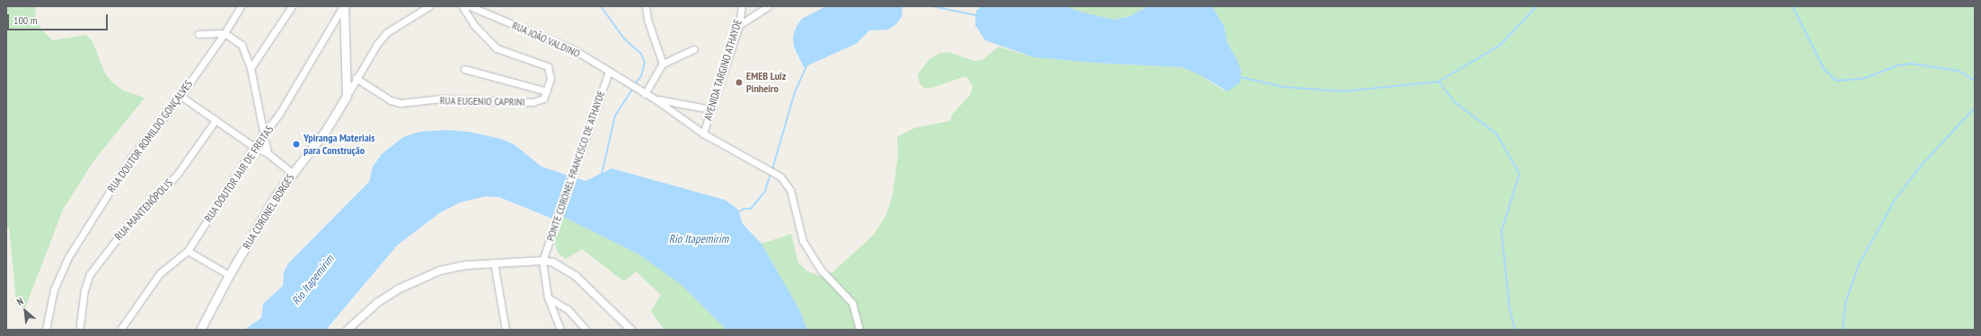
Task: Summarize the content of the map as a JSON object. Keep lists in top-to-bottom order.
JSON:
{
  "streets": {
    "main road": ["RUA CORONEL BORGES"],
    "street": [
      "RUA JOÃO VALDINO",
      "AVENIDA TARGINO ATHAYDE",
      "RUA EUGENIO CAPRINI",
      "RUA DOUTOR ROMILDO GONÇALVES",
      "PONTE CORONEL FRANCISCO DE ATHAYDE",
      "RUA DOUTOR JAIR DE FREITAS",
      "RUA MANTENÓPOLIS"
    ]
  },
  "crossings": [
    ["RUA JOÃO VALDINO", "AVENIDA TARGINO ATHAYDE"],
    ["RUA JOÃO VALDINO", "PONTE CORONEL FRANCISCO DE ATHAYDE"],
    ["RUA EUGENIO CAPRINI", "RUA CORONEL BORGES"]
  ],
  "water": ["Rio Itapemirim"],
  "places": ["EMEB Luiz Pinheiro", "Ypiranga Materiais para Construção"],
  "scale_bar": "100 m",
  "north": "top left"
}
